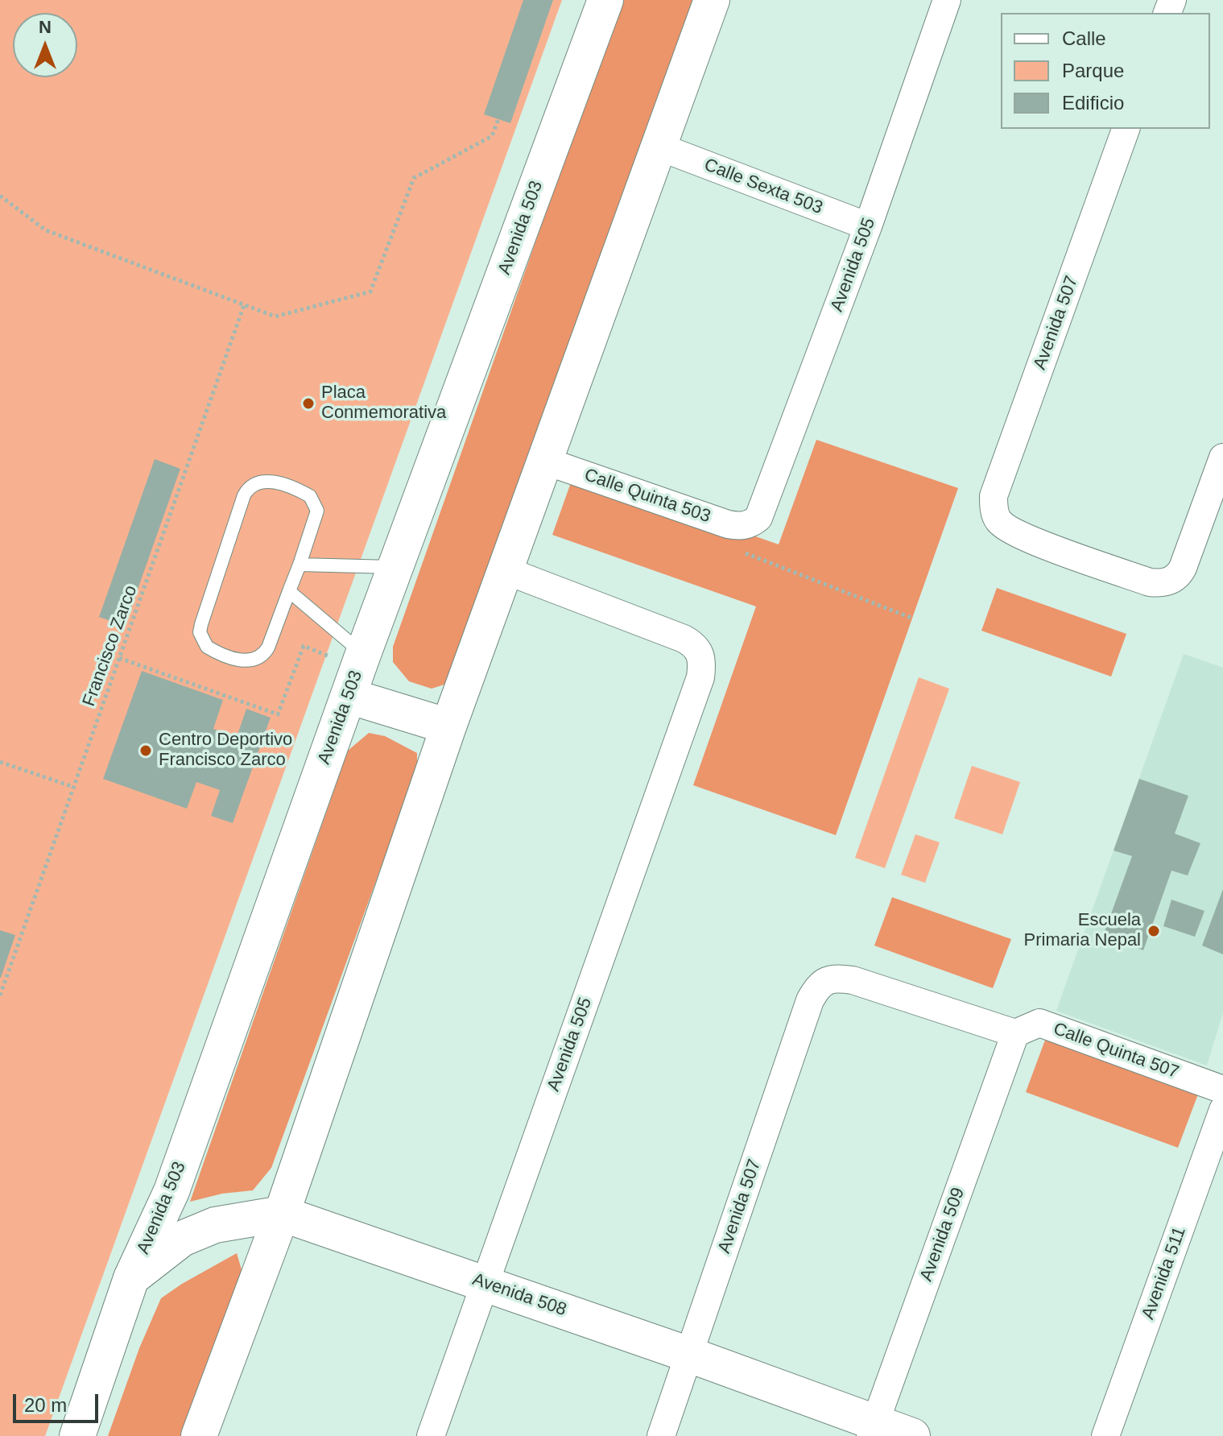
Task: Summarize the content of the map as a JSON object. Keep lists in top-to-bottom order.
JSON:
{
  "streets": {
    "street": [
      "Calle Sexta 503",
      "Avenida 503",
      "Avenida 505",
      "Avenida 507",
      "Calle Quinta 503",
      "Calle Quinta 507",
      "Avenida 509",
      "Avenida 511",
      "Avenida 508"
    ],
    "path": ["Francisco Zarco"]
  },
  "crossings": [
    ["Calle Sexta 503", "Avenida 505"],
    ["Avenida 503", "Avenida 508"],
    ["Avenida 505", "Calle Quinta 503"],
    ["Avenida 505", "Avenida 508"],
    ["Avenida 507", "Calle Quinta 507"],
    ["Avenida 507", "Avenida 509"],
    ["Avenida 507", "Avenida 508"],
    ["Calle Quinta 507", "Avenida 509"],
    ["Avenida 509", "Avenida 508"]
  ],
  "places": ["Placa Conmemorativa", "Centro Deportivo Francisco Zarco", "Escuela Primaria Nepal"],
  "legend": ["Calle", "Parque", "Edificio"],
  "scale_bar": "20 m",
  "north": "top"
}
